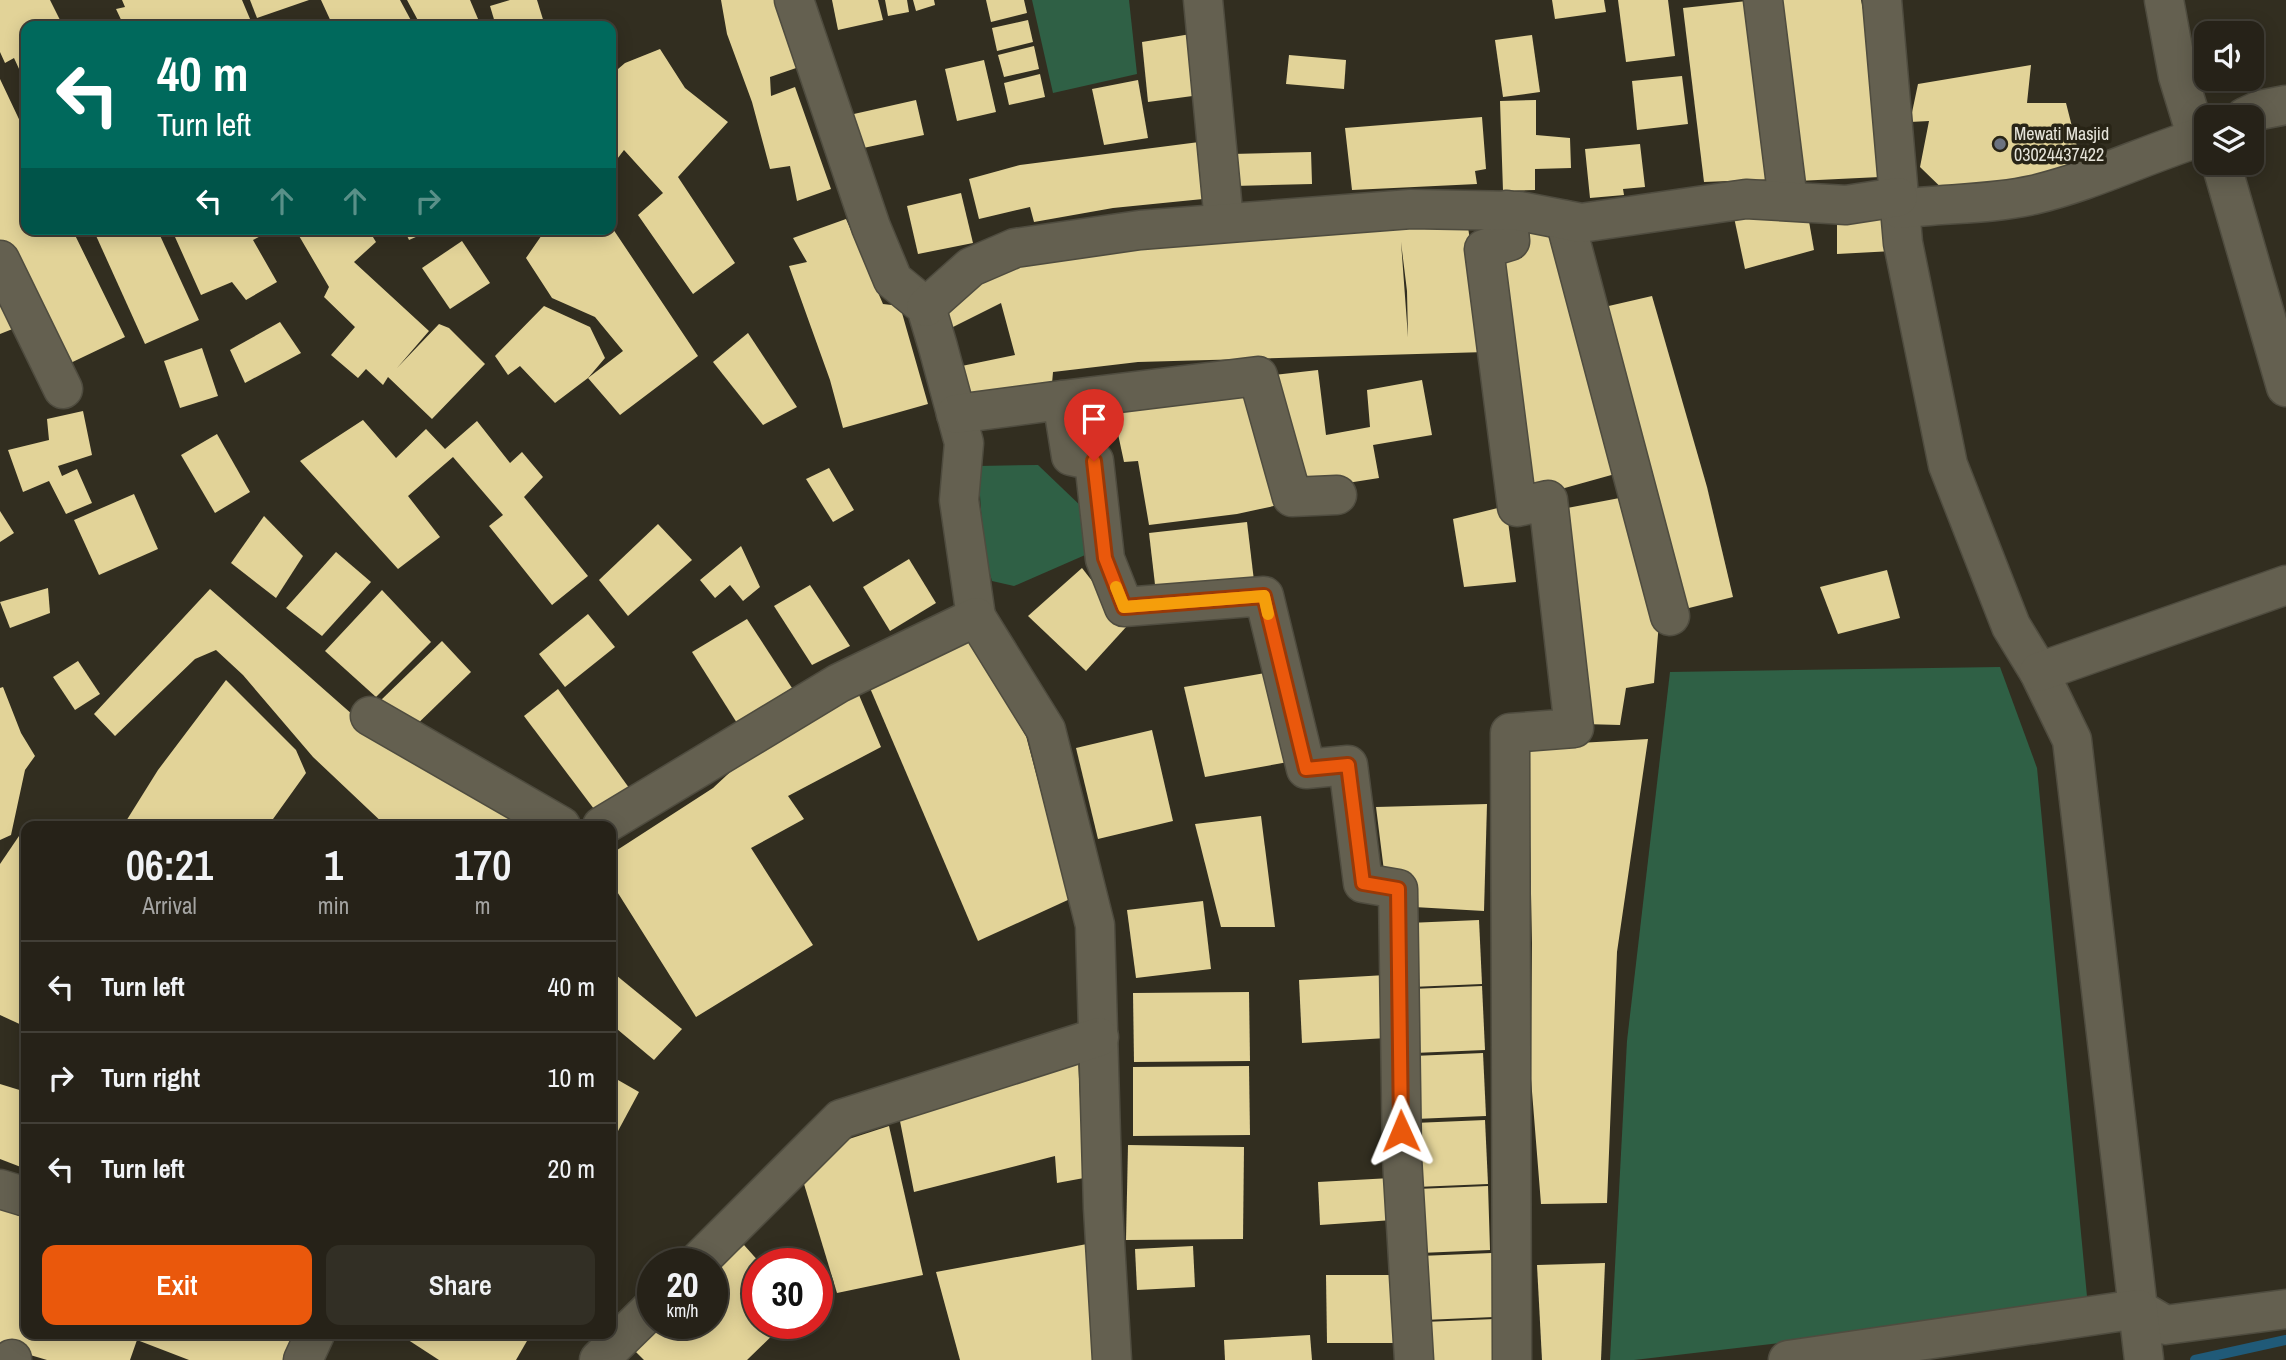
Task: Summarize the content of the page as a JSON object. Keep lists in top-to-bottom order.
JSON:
{
  "places": ["Mewati Masjid 03024437422"],
  "page": {
    "turn": ["40 m", "Turn left"],
    "eta": [
      "06:21",
      "Arrival",
      "1",
      "min",
      "170",
      "m"
    ],
    "list": [
      {
        "name": "Turn left",
        "value": "40 m"
      },
      {
        "name": "Turn right",
        "value": "10 m"
      },
      {
        "name": "Turn left",
        "value": "20 m"
      }
    ],
    "buttons": ["Exit", "Share"],
    "speed": "20 km/h",
    "limit": "30"
  }
}
